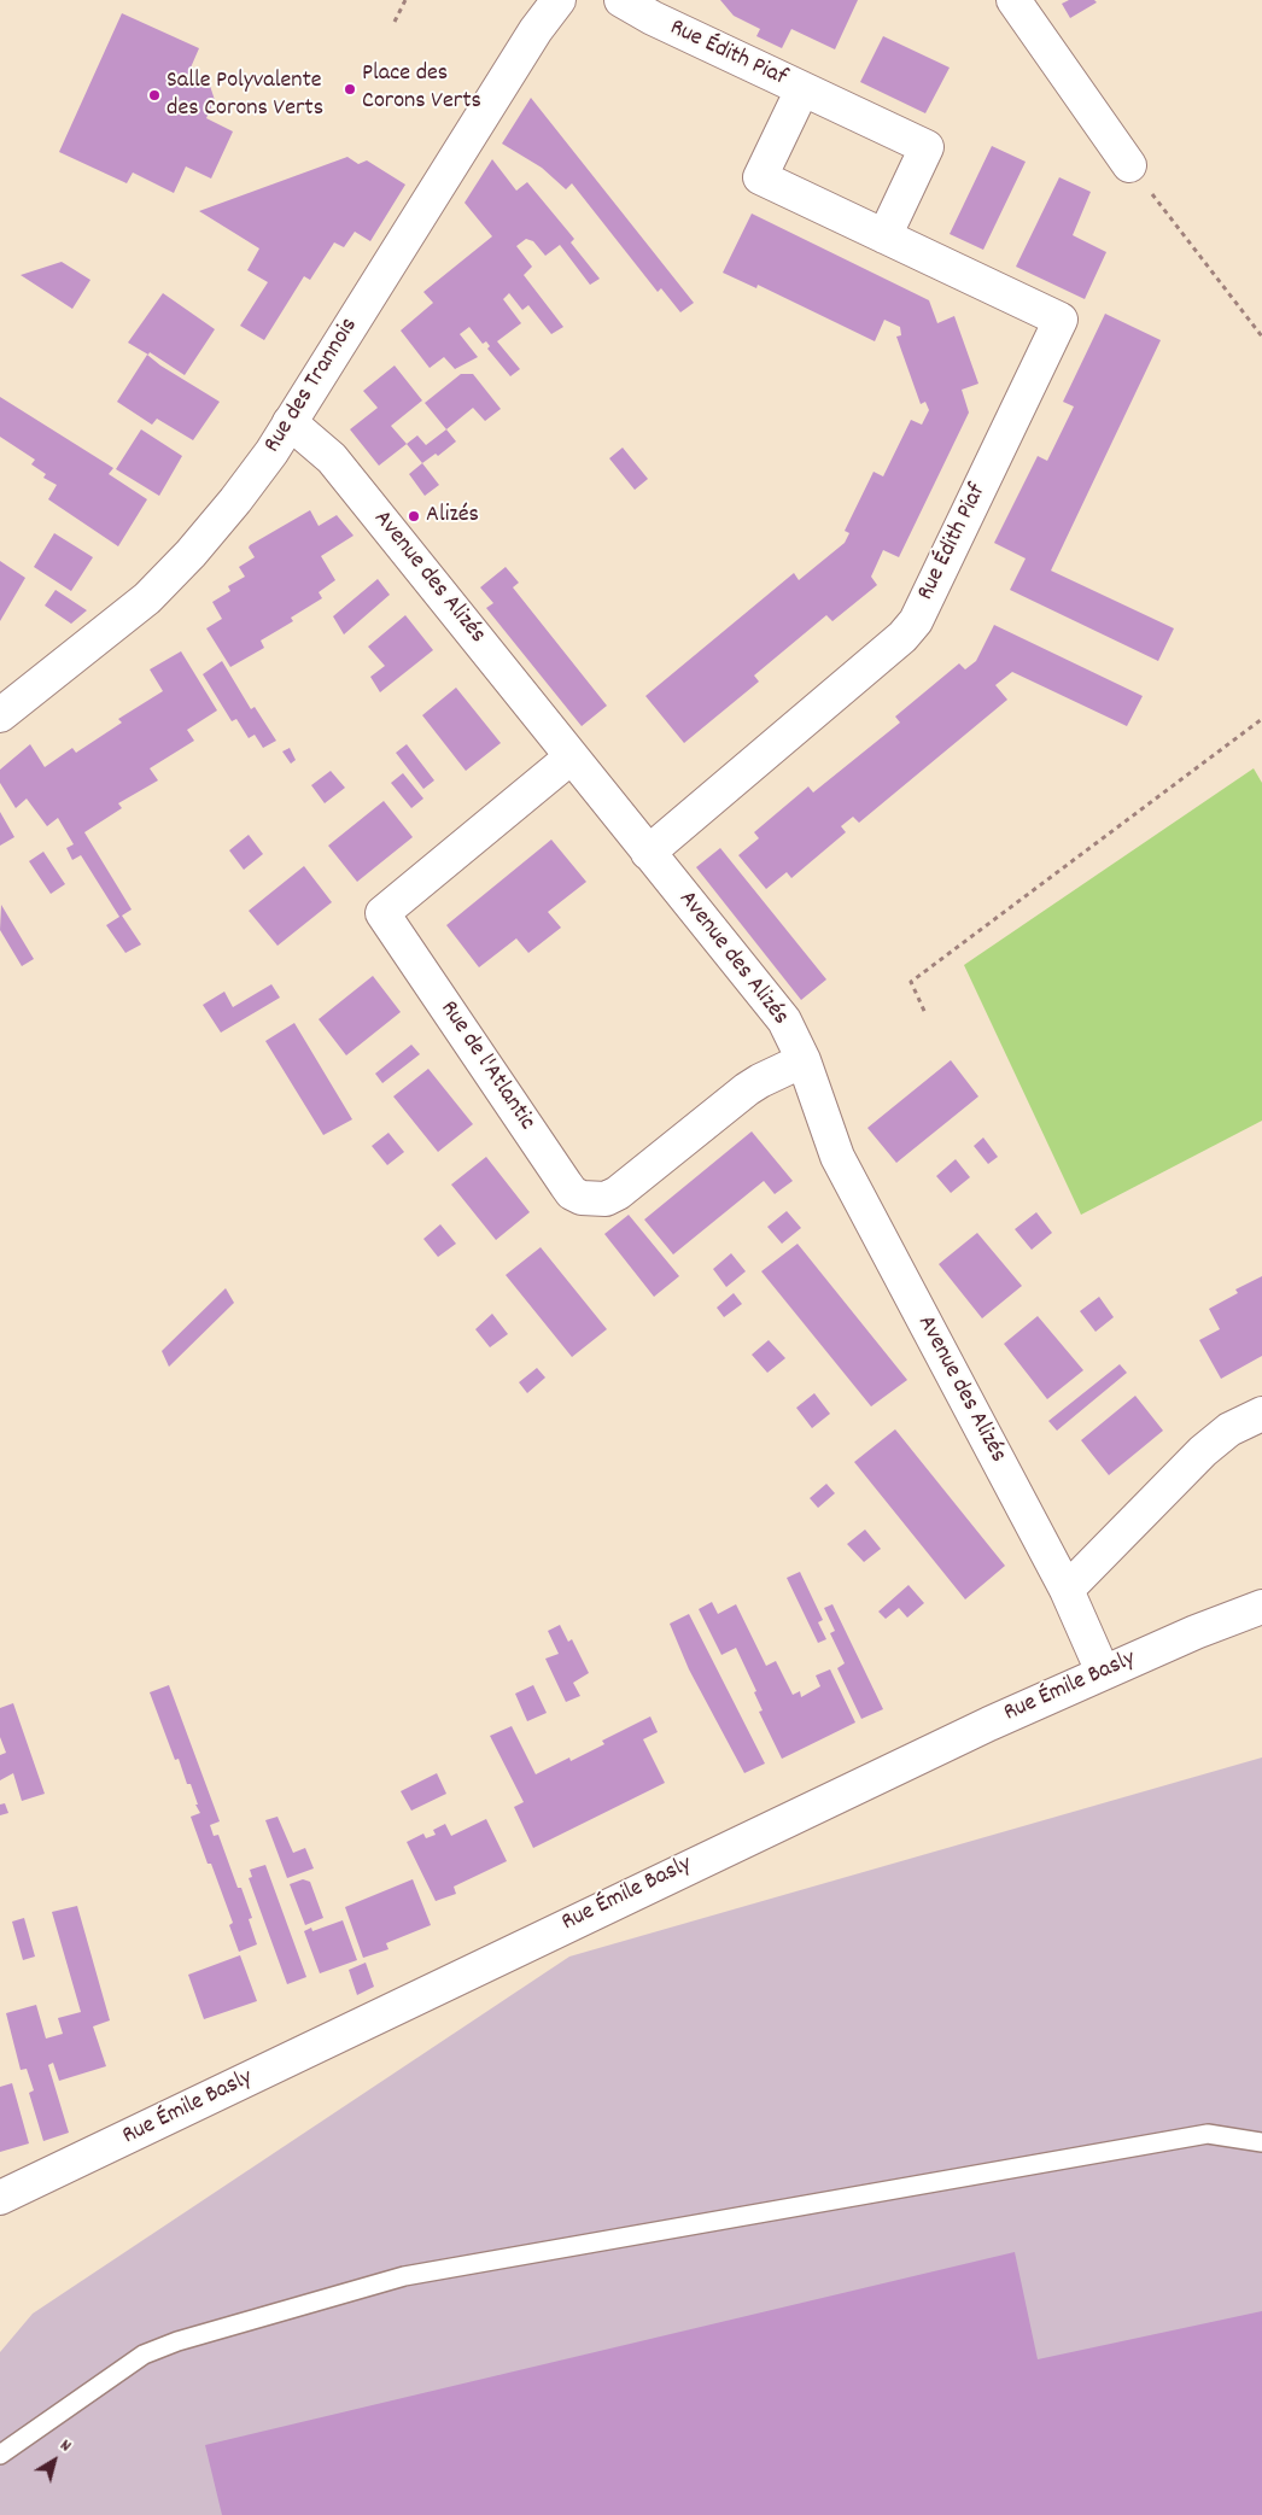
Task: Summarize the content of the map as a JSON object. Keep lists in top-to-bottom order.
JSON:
{
  "streets": {
    "street": [
      "Rue Édith Piaf",
      "Rue des Trannois",
      "Avenue des Alizés",
      "Rue de l'Atlantic",
      "Rue Émile Basly"
    ]
  },
  "crossings": [
    ["Rue Édith Piaf", "Avenue des Alizés"],
    ["Rue des Trannois", "Avenue des Alizés"],
    ["Avenue des Alizés", "Rue de l'Atlantic"],
    ["Avenue des Alizés", "Rue Émile Basly"]
  ],
  "places": ["Place des Corons Verts", "Salle Polyvalente des Corons Verts", "Alizés"],
  "north": "top right"
}
